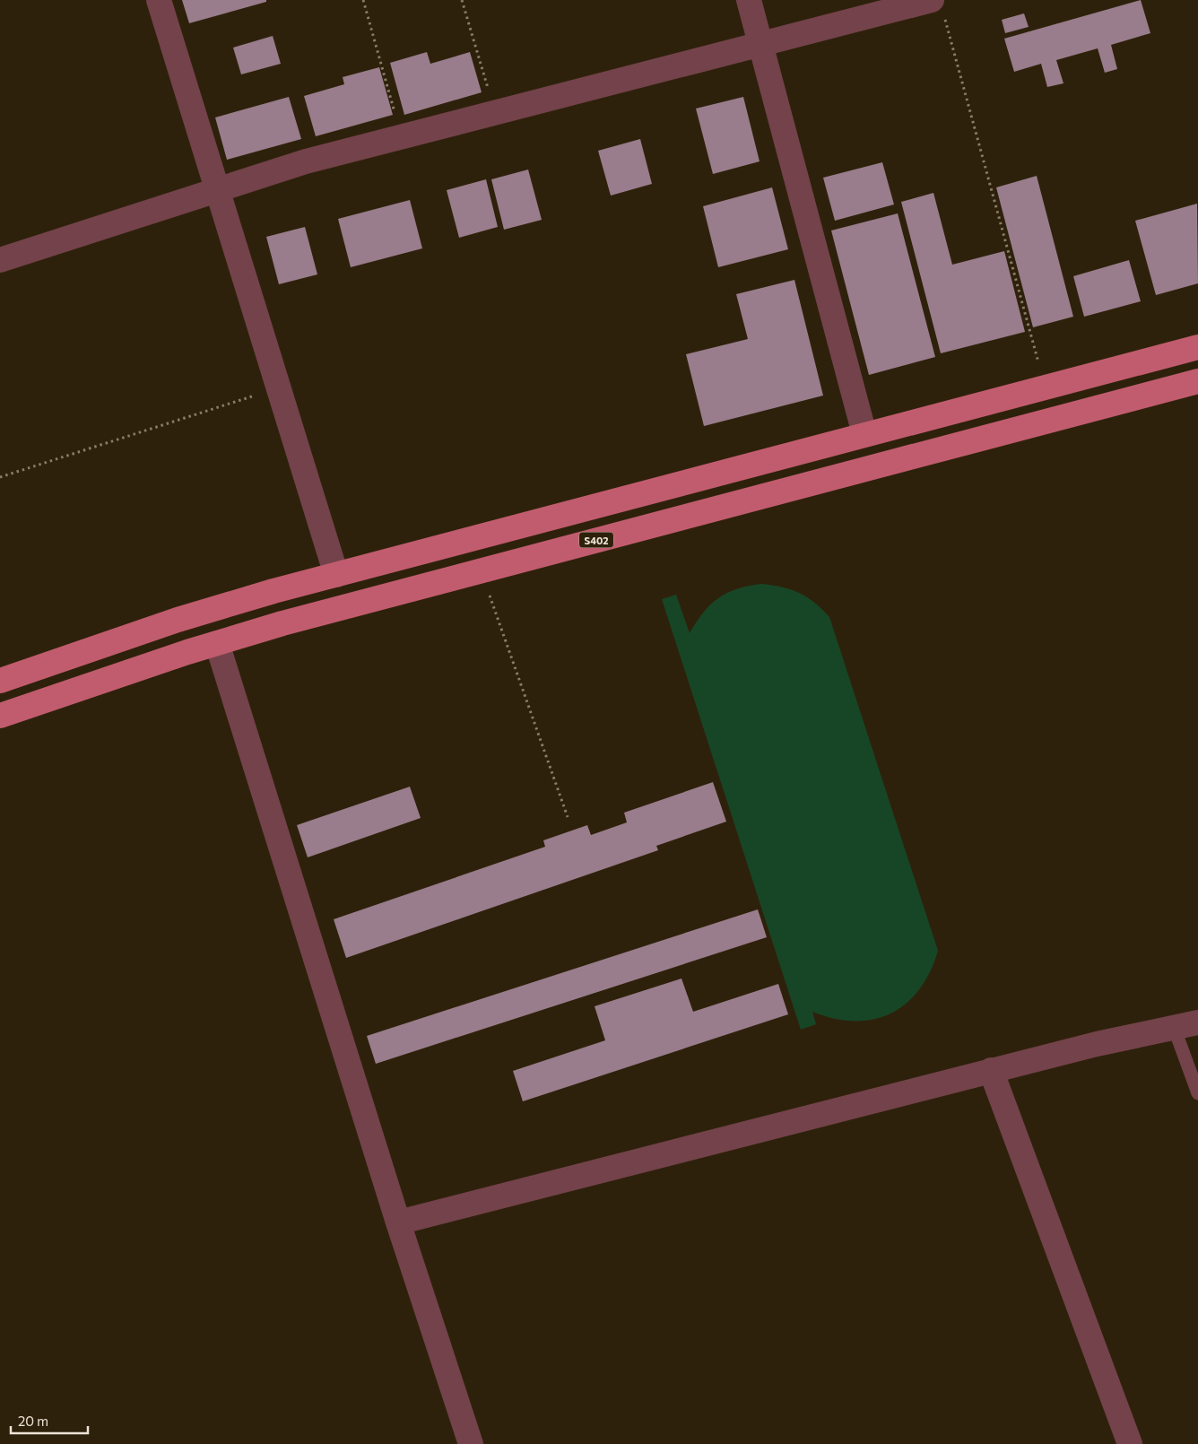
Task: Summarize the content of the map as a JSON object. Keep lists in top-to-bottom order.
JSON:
{
  "streets": {
    "main road": ["S402"]
  },
  "scale_bar": "20 m"
}
